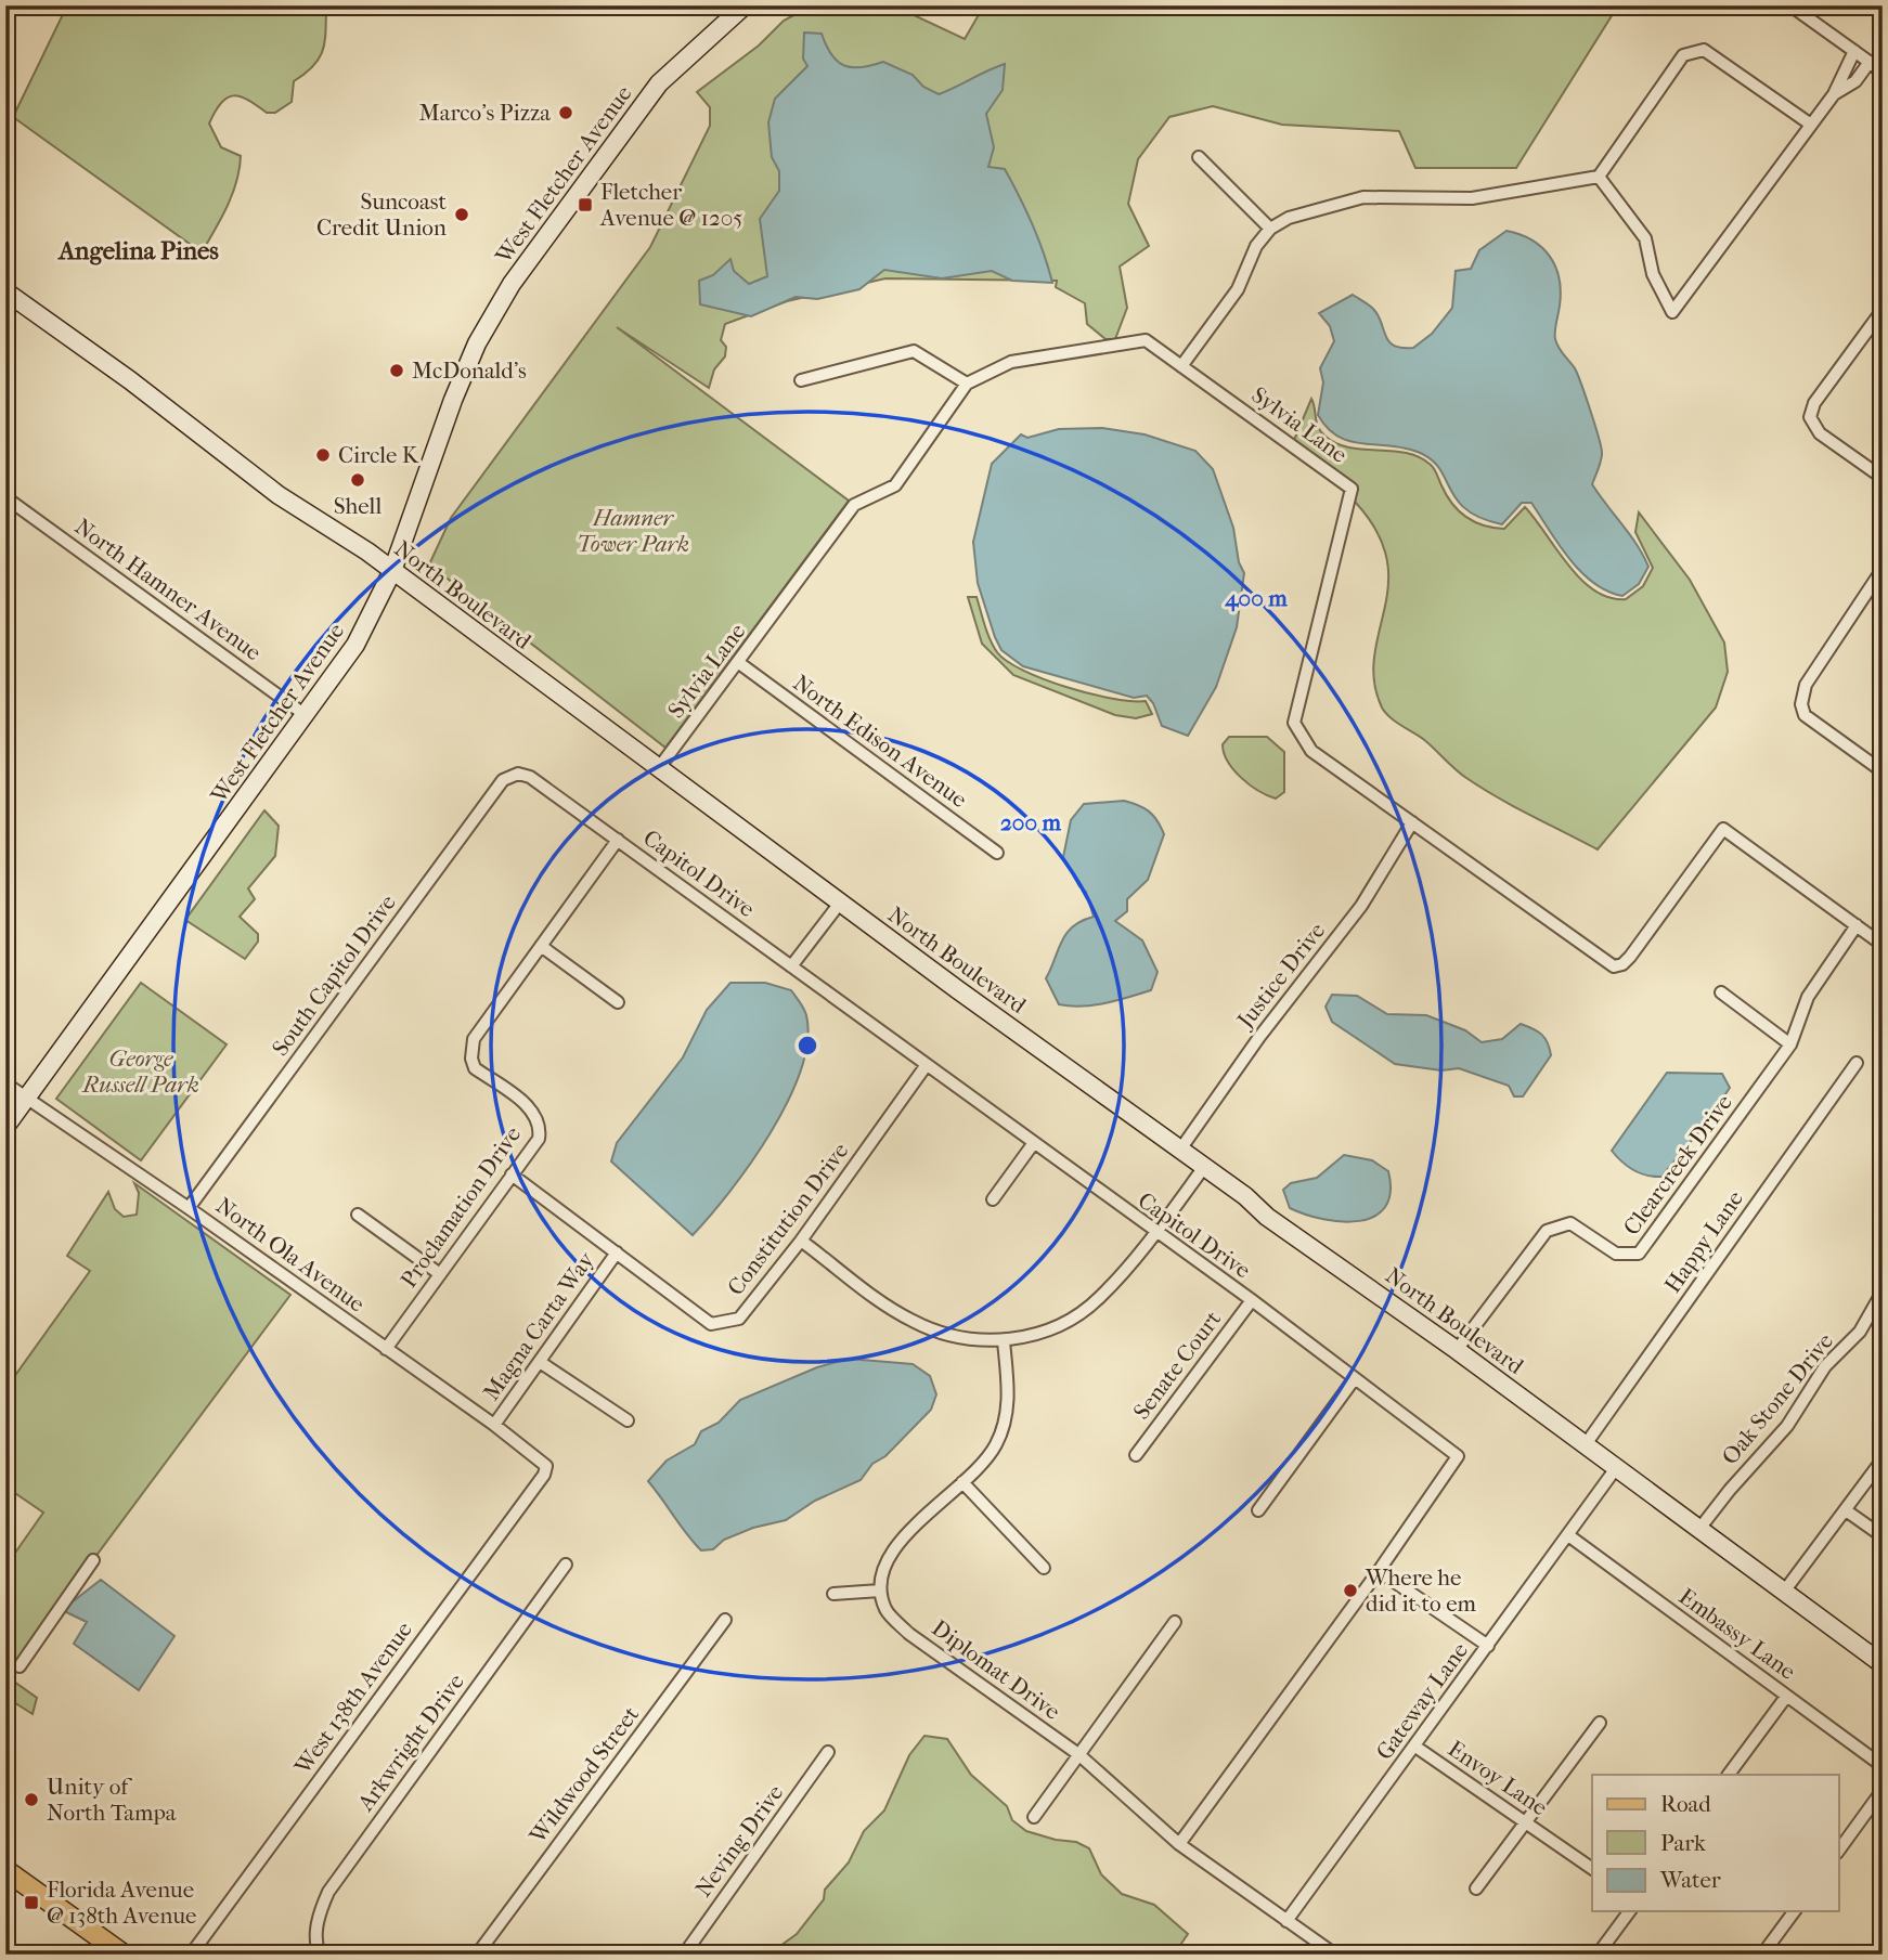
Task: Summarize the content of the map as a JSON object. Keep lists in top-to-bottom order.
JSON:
{
  "streets": {
    "street": [
      "West Fletcher Avenue",
      "Sylvia Lane",
      "North Hamner Avenue",
      "North Boulevard",
      "North Edison Avenue",
      "Capitol Drive",
      "South Capitol Drive",
      "Justice Drive",
      "Clearcreek Drive",
      "Proclamation Drive",
      "Constitution Drive",
      "Happy Lane",
      "North Ola Avenue",
      "Magna Carta Way",
      "Senate Court",
      "Oak Stone Drive",
      "Embassy Lane",
      "Diplomat Drive",
      "West 138th Avenue",
      "Gateway Lane",
      "Arkwright Drive",
      "Wildwood Street",
      "Envoy Lane",
      "Neving Drive"
    ]
  },
  "crossings": [
    ["West Fletcher Avenue", "North Hamner Avenue"],
    ["West Fletcher Avenue", "North Boulevard"],
    ["West Fletcher Avenue", "North Ola Avenue"],
    ["Sylvia Lane", "North Boulevard"],
    ["Sylvia Lane", "North Edison Avenue"],
    ["Sylvia Lane", "Justice Drive"],
    ["Sylvia Lane", "Clearcreek Drive"],
    ["North Boulevard", "Justice Drive"],
    ["North Boulevard", "Clearcreek Drive"],
    ["North Boulevard", "Happy Lane"],
    ["North Boulevard", "Oak Stone Drive"],
    ["North Boulevard", "Gateway Lane"],
    ["Capitol Drive", "South Capitol Drive"],
    ["Capitol Drive", "Proclamation Drive"],
    ["Capitol Drive", "Constitution Drive"],
    ["Capitol Drive", "Senate Court"],
    ["Capitol Drive", "Diplomat Drive"],
    ["South Capitol Drive", "North Ola Avenue"],
    ["Proclamation Drive", "Constitution Drive"],
    ["Proclamation Drive", "North Ola Avenue"],
    ["Constitution Drive", "Magna Carta Way"],
    ["North Ola Avenue", "Magna Carta Way"],
    ["North Ola Avenue", "West 138th Avenue"],
    ["Embassy Lane", "Gateway Lane"],
    ["Diplomat Drive", "Gateway Lane"],
    ["Gateway Lane", "Envoy Lane"]
  ],
  "districts": ["Angelina Pines"],
  "parks": ["Hamner Tower Park", "George Russell Park"],
  "places": {
    "other": [
      "Marco's Pizza",
      "Suncoast Credit Union",
      "McDonald's",
      "Circle K",
      "Shell",
      "Where he did it to em",
      "Unity of North Tampa"
    ],
    "transit": ["Fletcher Avenue @ 1205", "Florida Avenue @ 138th Avenue"]
  },
  "legend": ["Road", "Park", "Water"],
  "rings": ["400 m", "200 m"]
}
